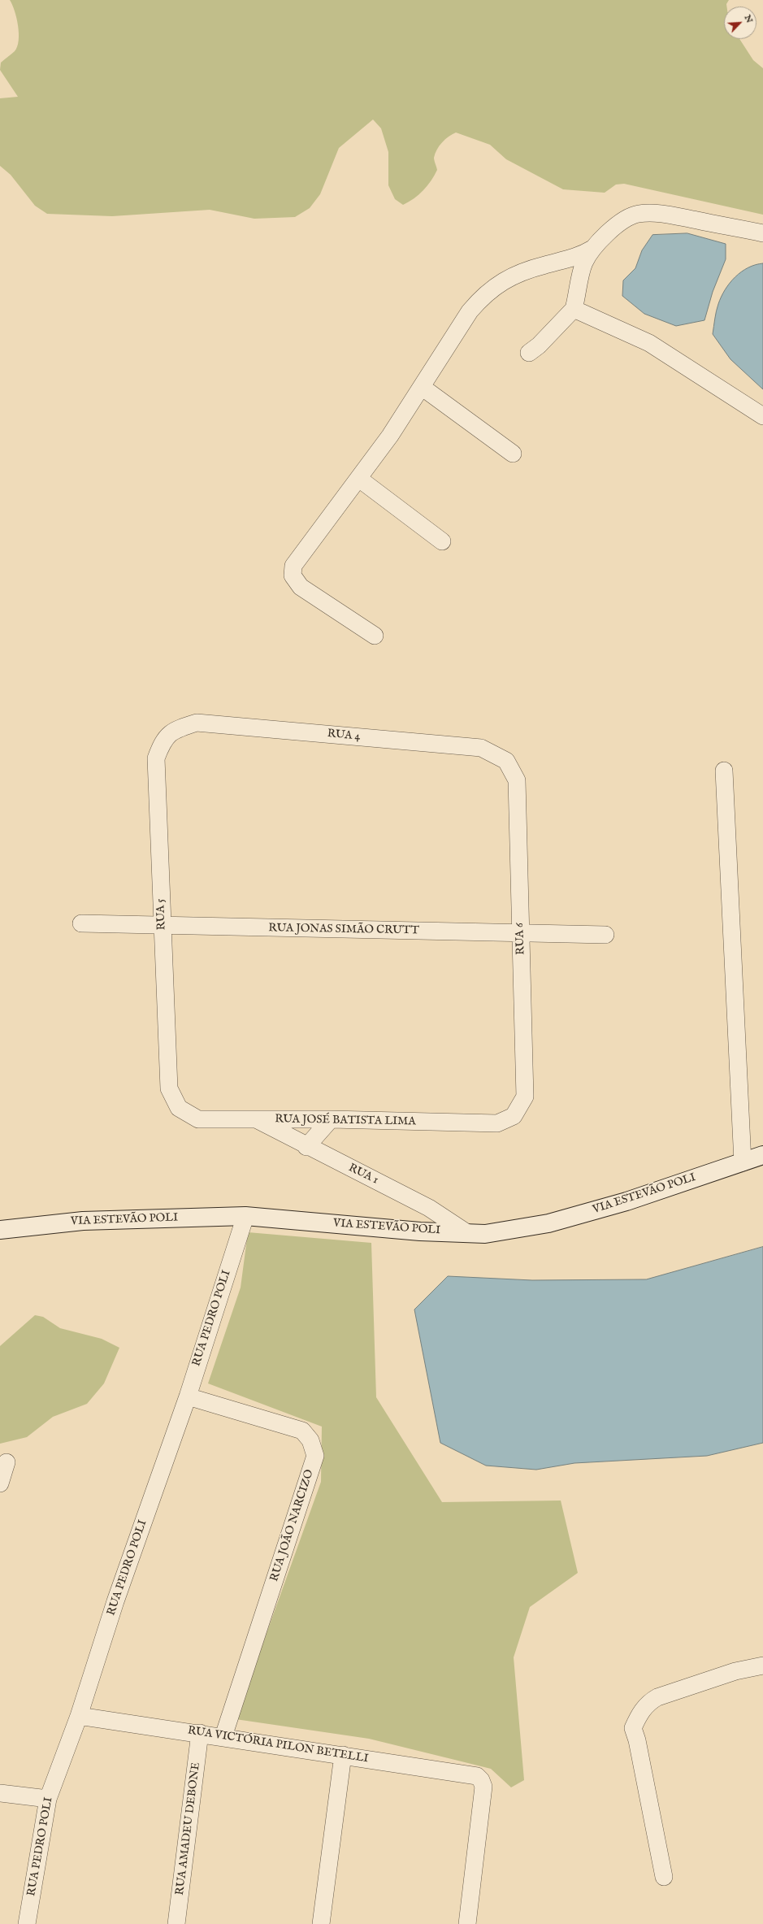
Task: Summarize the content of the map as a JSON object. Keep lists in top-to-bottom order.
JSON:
{
  "streets": {
    "main road": ["VIA ESTEVÃO POLI"],
    "street": [
      "RUA 4",
      "RUA 5",
      "RUA JONAS SIMÃO CRUTT",
      "RUA 6",
      "RUA JOSÉ BATISTA LIMA",
      "RUA 1",
      "RUA PEDRO POLI",
      "RUA JOÃO NARCIZO",
      "RUA VICTÓRIA PILON BETELLI",
      "RUA AMADEU DEBONE"
    ]
  },
  "crossings": [
    ["RUA 4", "RUA 5"],
    ["RUA 4", "RUA 6"],
    ["RUA 5", "RUA JONAS SIMÃO CRUTT"],
    ["RUA 5", "RUA JOSÉ BATISTA LIMA"],
    ["RUA JONAS SIMÃO CRUTT", "RUA 6"],
    ["RUA 6", "RUA JOSÉ BATISTA LIMA"],
    ["RUA JOSÉ BATISTA LIMA", "RUA 1"],
    ["RUA 1", "VIA ESTEVÃO POLI"],
    ["VIA ESTEVÃO POLI", "RUA PEDRO POLI"],
    ["RUA PEDRO POLI", "RUA JOÃO NARCIZO"],
    ["RUA PEDRO POLI", "RUA VICTÓRIA PILON BETELLI"],
    ["RUA JOÃO NARCIZO", "RUA VICTÓRIA PILON BETELLI"],
    ["RUA VICTÓRIA PILON BETELLI", "RUA AMADEU DEBONE"]
  ],
  "north": "top right"
}
